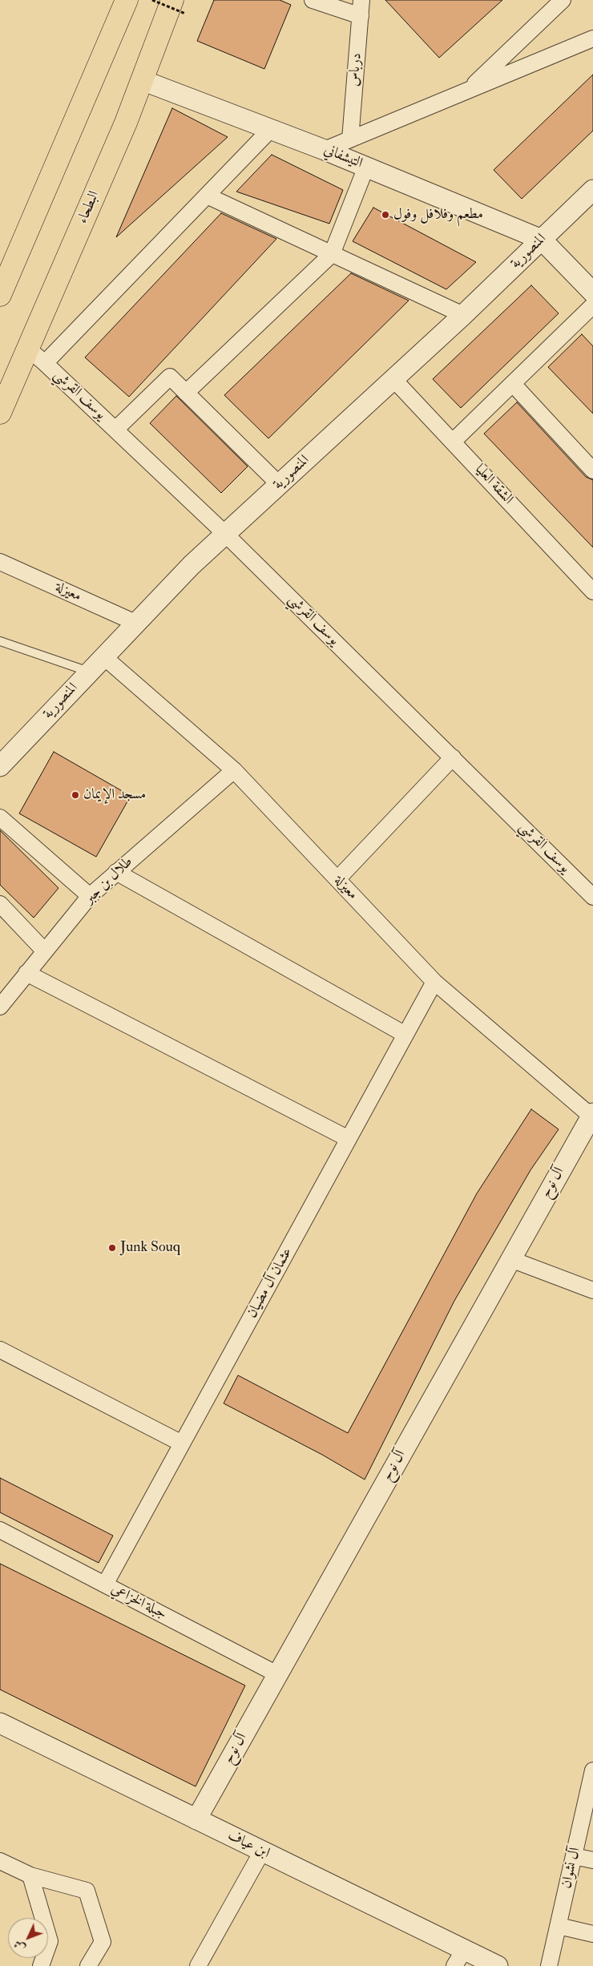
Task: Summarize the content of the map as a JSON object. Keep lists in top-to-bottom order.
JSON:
{
  "streets": {
    "main road": ["البطحاء"],
    "street": [
      "درباس",
      "التيشفاني",
      "المنصورية",
      "يوسف القرشي",
      "الشقة العليا",
      "معيزلة",
      "طلال بن جبر",
      "آل نوح",
      "عثمان آل مضيان",
      "جبلة الخزاعي",
      "ابن عياف",
      "آل نشوان"
    ]
  },
  "crossings": [
    ["التيشفاني", "البطحاء"],
    ["التيشفاني", "المنصورية"],
    ["البطحاء", "يوسف القرشي"],
    ["المنصورية", "يوسف القرشي"],
    ["المنصورية", "الشقة العليا"],
    ["المنصورية", "معيزلة"],
    ["معيزلة", "طلال بن جبر"],
    ["معيزلة", "آل نوح"],
    ["معيزلة", "عثمان آل مضيان"],
    ["آل نوح", "جبلة الخزاعي"],
    ["آل نوح", "ابن عياف"],
    ["عثمان آل مضيان", "جبلة الخزاعي"]
  ],
  "places": ["مطعم وفلافل وفول", "مسجد الإيمان", "Junk Souq"],
  "north": "bottom left"
}
